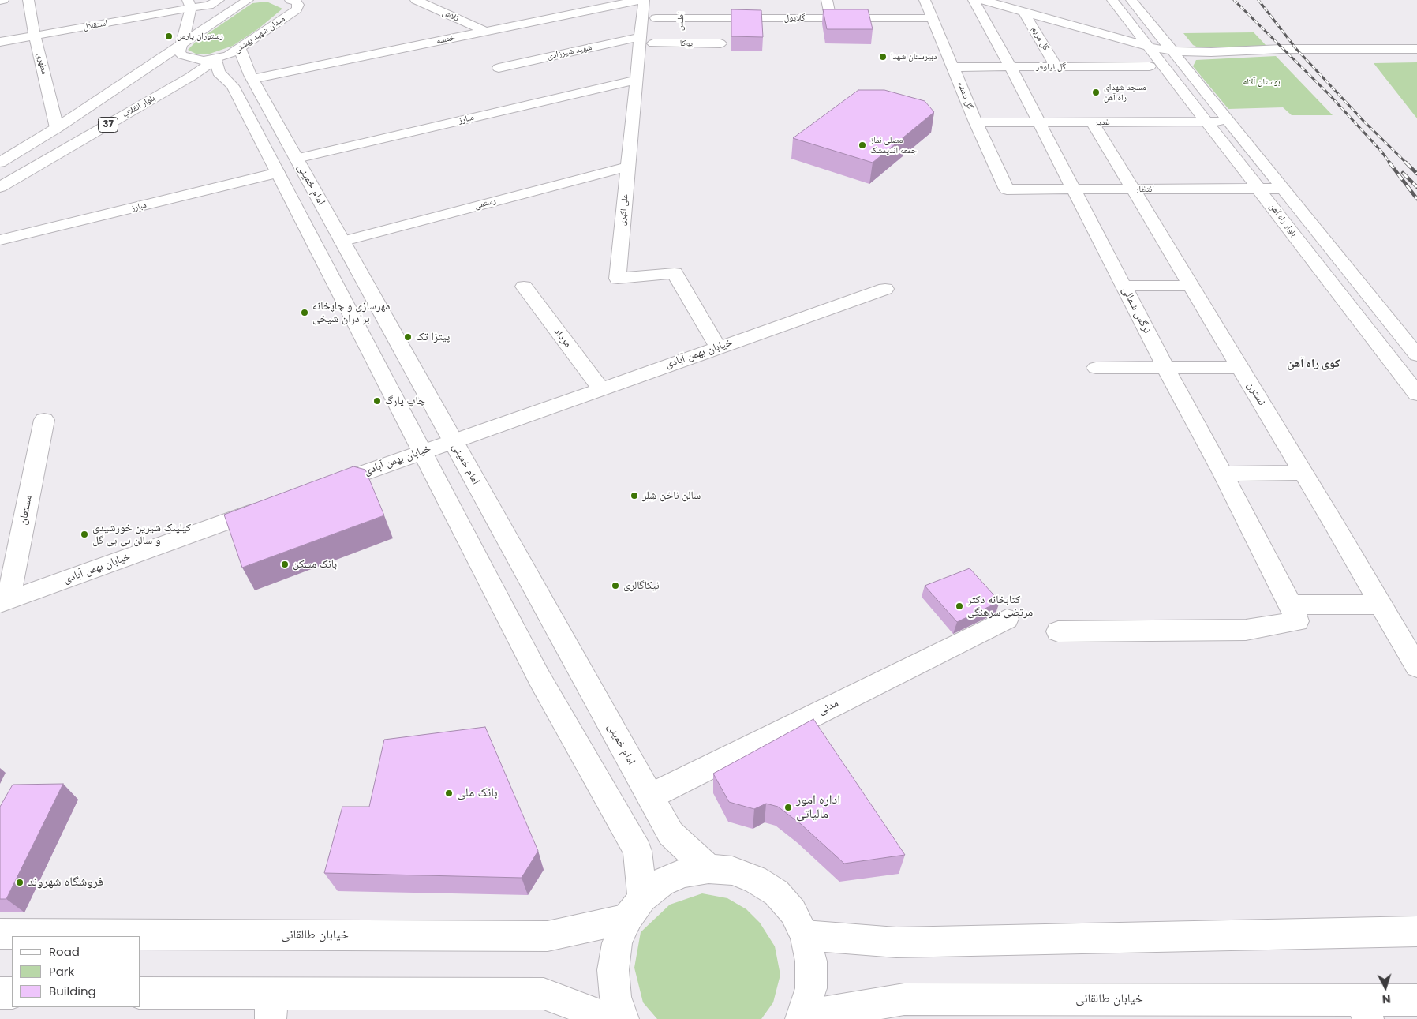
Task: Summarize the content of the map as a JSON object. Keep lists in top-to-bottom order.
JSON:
{
  "streets": {
    "street": [
      "تلاش",
      "گلایول",
      "اطلس",
      "استقلال",
      "میدان شهید بهشتی",
      "گل مریم",
      "خمسه",
      "یوکا",
      "شهید شیرزادی",
      "مطهری",
      "گل نیلوفر",
      "گل بنفشه",
      "بلوار انقلاب",
      "مبارز",
      "غدیر",
      "37",
      "امام خمینی",
      "انتظار",
      "رستمی",
      "علی اکبری",
      "بلوار راه آهن",
      "نرگس شمالی",
      "مرداد",
      "خیابان بهمن آبادی",
      "نسترن",
      "مستعان",
      "مدنی",
      "خیابان طالقانی"
    ]
  },
  "crossings": [
    ["تلاش", "خمسه"],
    ["گلایول", "اطلس"],
    ["گلایول", "گل بنفشه"],
    ["اطلس", "یوکا"],
    ["استقلال", "مطهری"],
    ["میدان شهید بهشتی", "بلوار انقلاب"],
    ["میدان شهید بهشتی", "37"],
    ["میدان شهید بهشتی", "امام خمینی"],
    ["گل مریم", "گل نیلوفر"],
    ["خمسه", "امام خمینی"],
    ["شهید شیرزادی", "علی اکبری"],
    ["مطهری", "37"],
    ["گل نیلوفر", "گل بنفشه"],
    ["گل نیلوفر", "نرگس شمالی"],
    ["گل بنفشه", "غدیر"],
    ["گل بنفشه", "انتظار"],
    ["مبارز", "امام خمینی"],
    ["مبارز", "علی اکبری"],
    ["غدیر", "بلوار راه آهن"],
    ["غدیر", "نرگس شمالی"],
    ["غدیر", "نسترن"],
    ["امام خمینی", "رستمی"],
    ["امام خمینی", "خیابان بهمن آبادی"],
    ["امام خمینی", "مدنی"],
    ["انتظار", "بلوار راه آهن"],
    ["انتظار", "نرگس شمالی"],
    ["انتظار", "نسترن"],
    ["رستمی", "علی اکبری"],
    ["علی اکبری", "خیابان بهمن آبادی"],
    ["مرداد", "خیابان بهمن آبادی"],
    ["خیابان بهمن آبادی", "مستعان"]
  ],
  "districts": ["کوی راه آهن"],
  "parks": ["بوستان آلاله"],
  "places": [
    "رستوران پارس",
    "دبیرستان شهدا",
    "مسجد شهدای راه آهن",
    "مصلی نماز جمعه اندیمشک",
    "مهرسازی و چاپخانه برادران شیخی",
    "پیتزا تک",
    "چاپ پارگ",
    "سالن ناخن شِلِر",
    "کیلینک شیرین خورشیدی و سالن بی بی گل",
    "بانک مسکن",
    "نیکاگالری",
    "کتابخانه دکتر مرتضی سرهنگی",
    "بانک ملی",
    "اداره امور مالیاتی",
    "فروشگاه شهروند"
  ],
  "legend": ["Road", "Park", "Building"],
  "north": "bottom"
}
